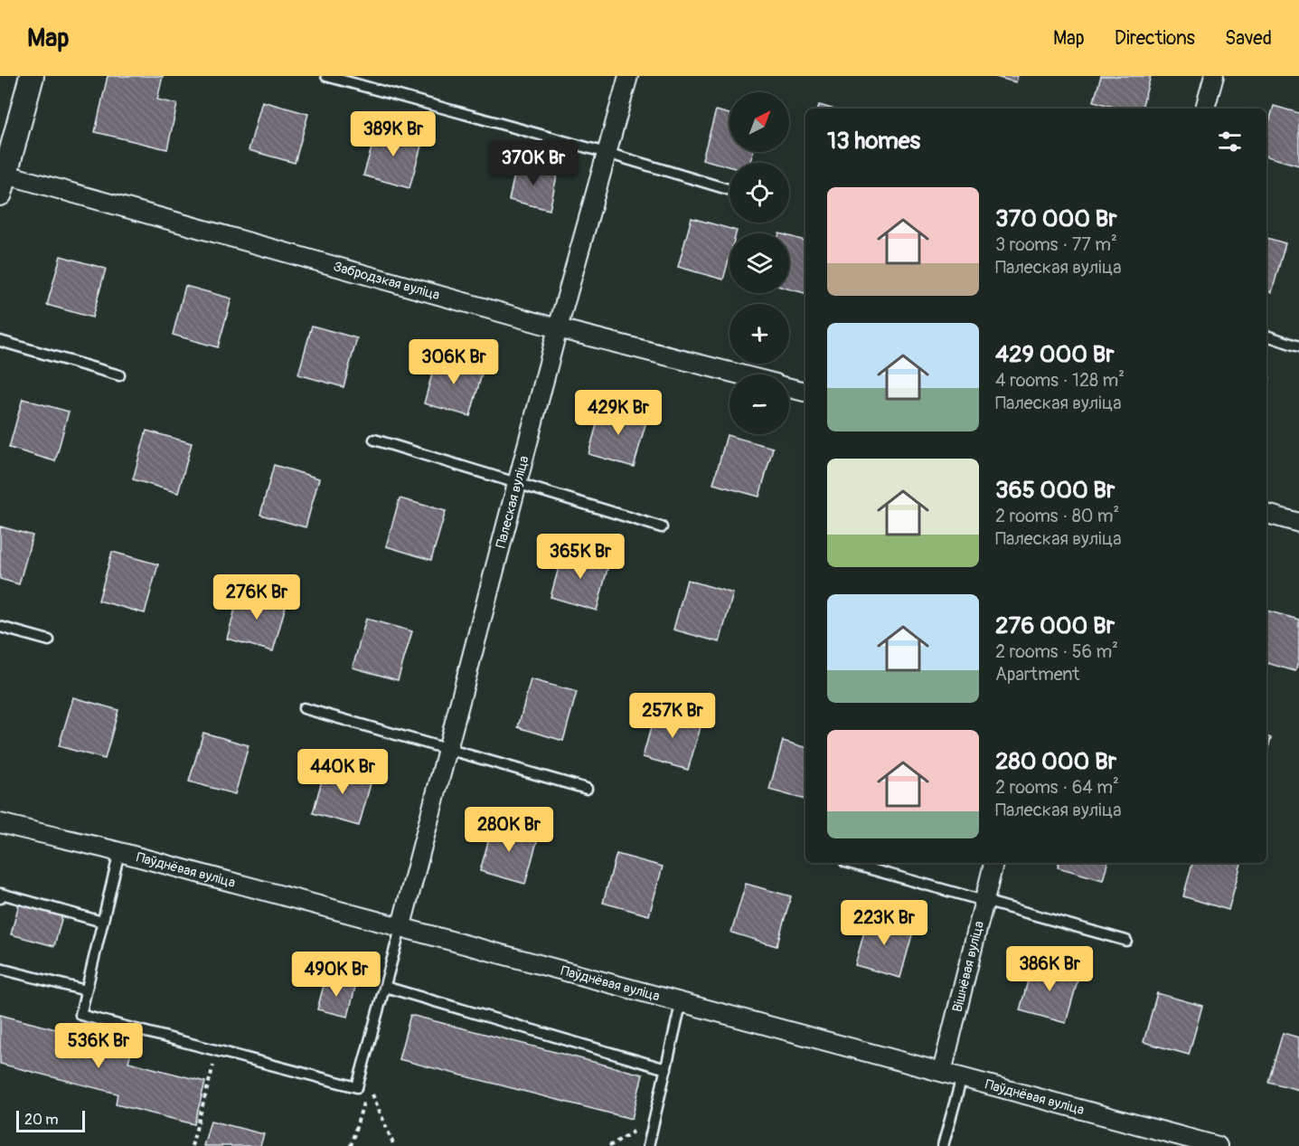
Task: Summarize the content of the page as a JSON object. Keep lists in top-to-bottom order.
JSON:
{
  "streets": {
    "street": [
      "Забродзкая вуліца",
      "Палеская вуліца",
      "Паўднёвая вуліца",
      "Вішнёвая вуліца"
    ]
  },
  "crossings": [
    ["Забродзкая вуліца", "Палеская вуліца"],
    ["Палеская вуліца", "Паўднёвая вуліца"],
    ["Паўднёвая вуліца", "Вішнёвая вуліца"]
  ],
  "scale_bar": "20 m",
  "north": "top right",
  "page": {
    "header": "Map",
    "nav": ["Map", "Directions", "Saved"],
    "map_buttons": ["+", "−"],
    "heading": "13 homes",
    "price": [
      "389K Br",
      "370K Br",
      "306K Br",
      "429K Br",
      "365K Br",
      "276K Br",
      "257K Br",
      "440K Br",
      "280K Br",
      "223K Br",
      "386K Br",
      "490K Br",
      "536K Br"
    ],
    "list": [
      {
        "name": "370 000 Br",
        "note": "3 rooms · 77 m² · Палеская вуліца"
      },
      {
        "name": "429 000 Br",
        "note": "4 rooms · 128 m² · Палеская вуліца"
      },
      {
        "name": "365 000 Br",
        "note": "2 rooms · 80 m² · Палеская вуліца"
      },
      {
        "name": "276 000 Br",
        "note": "2 rooms · 56 m² · Apartment"
      },
      {
        "name": "280 000 Br",
        "note": "2 rooms · 64 m² · Палеская вуліца"
      }
    ],
    "scale": "20 m"
  }
}
